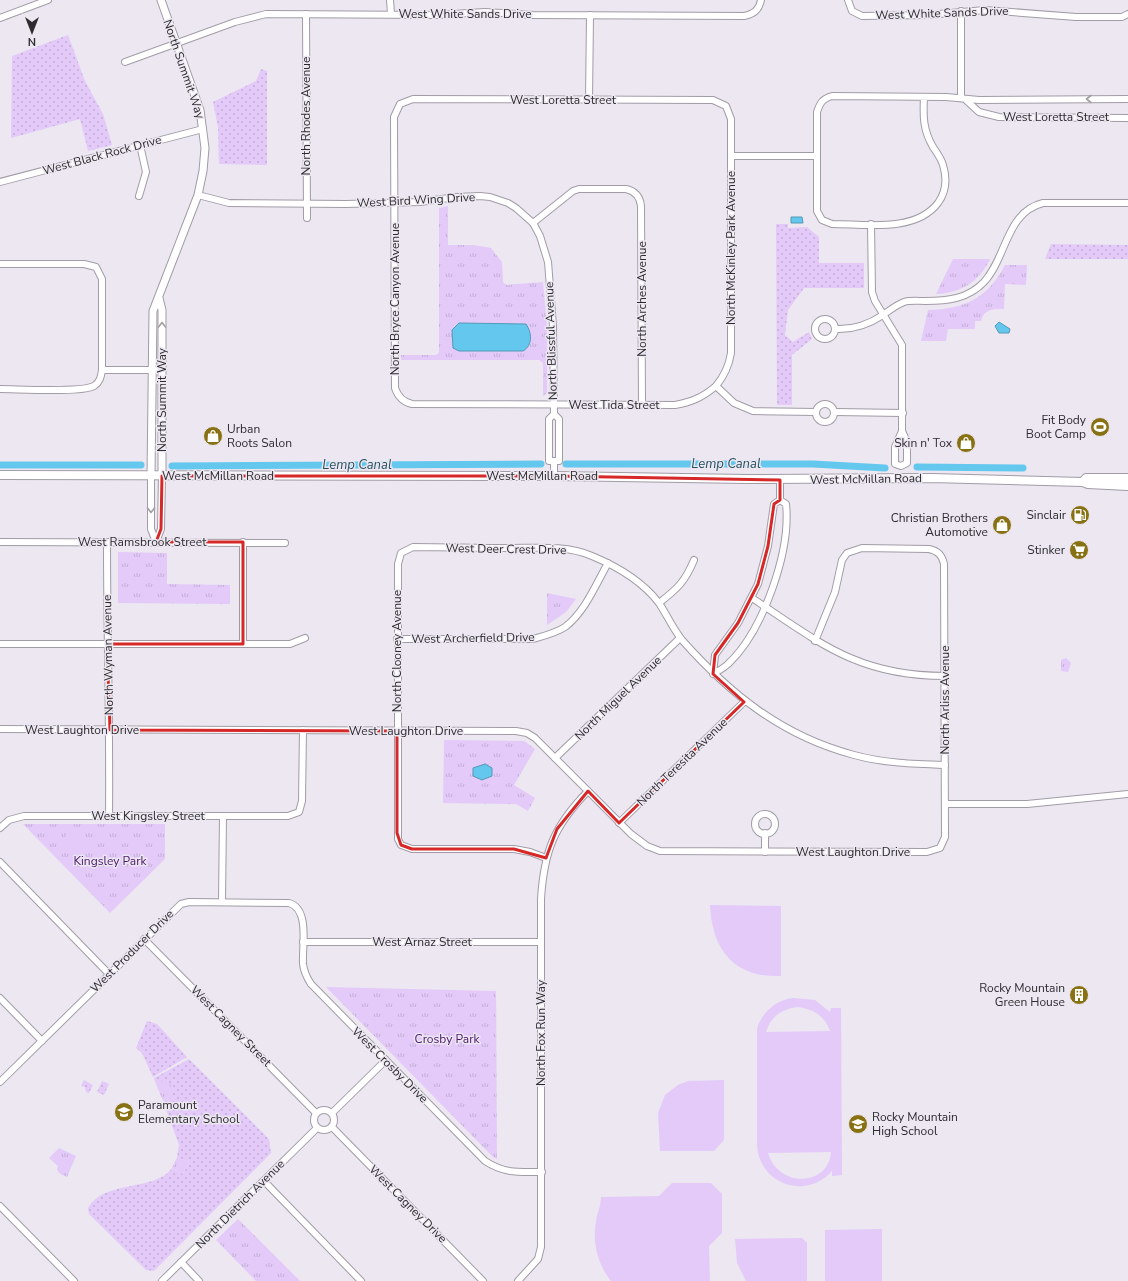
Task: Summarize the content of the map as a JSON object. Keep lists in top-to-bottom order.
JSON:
{
  "streets": {
    "main road": ["West McMillan Road"],
    "street": [
      "West White Sands Drive",
      "North Summit Way",
      "West Loretta Street",
      "North Rhodes Avenue",
      "West Black Rock Drive",
      "West Bird Wing Drive",
      "North McKinley Park Avenue",
      "North Bryce Canyon Avenue",
      "North Arches Avenue",
      "North Blissful Avenue",
      "West Tida Street",
      "West Ramsbrook Street",
      "West Deer Crest Drive",
      "West Archerfield Drive",
      "North Clooney Avenue",
      "North Wyman Avenue",
      "North Miguel Avenue",
      "North Arliss Avenue",
      "West Laughton Drive",
      "North Teresita Avenue",
      "West Kingsley Street",
      "West Arnaz Street",
      "West Producer Drive",
      "West Cagney Street",
      "North Fox Run Way",
      "West Crosby Drive",
      "North Dietrich Avenue",
      "West Cagney Drive"
    ]
  },
  "crossings": [
    ["West White Sands Drive", "North Summit Way"],
    ["West White Sands Drive", "North Rhodes Avenue"],
    ["North Summit Way", "West Black Rock Drive"],
    ["North Summit Way", "West Bird Wing Drive"],
    ["North Summit Way", "West McMillan Road"],
    ["North Summit Way", "West Ramsbrook Street"],
    ["West Loretta Street", "North McKinley Park Avenue"],
    ["West Loretta Street", "North Bryce Canyon Avenue"],
    ["North Rhodes Avenue", "West Bird Wing Drive"],
    ["West Bird Wing Drive", "North Bryce Canyon Avenue"],
    ["West Bird Wing Drive", "North Arches Avenue"],
    ["West Bird Wing Drive", "North Blissful Avenue"],
    ["North McKinley Park Avenue", "West Tida Street"],
    ["North Bryce Canyon Avenue", "West Tida Street"],
    ["North Arches Avenue", "North Blissful Avenue"],
    ["North Arches Avenue", "West Tida Street"],
    ["North Blissful Avenue", "West Tida Street"],
    ["North Blissful Avenue", "West McMillan Road"],
    ["West Ramsbrook Street", "North Wyman Avenue"],
    ["West Deer Crest Drive", "West Archerfield Drive"],
    ["West Deer Crest Drive", "North Clooney Avenue"],
    ["West Deer Crest Drive", "North Miguel Avenue"],
    ["West Deer Crest Drive", "North Arliss Avenue"],
    ["West Deer Crest Drive", "North Teresita Avenue"],
    ["West Archerfield Drive", "North Clooney Avenue"],
    ["North Clooney Avenue", "West Laughton Drive"],
    ["North Clooney Avenue", "North Fox Run Way"],
    ["North Wyman Avenue", "West Laughton Drive"],
    ["North Wyman Avenue", "West Kingsley Street"],
    ["North Miguel Avenue", "West Laughton Drive"],
    ["North Arliss Avenue", "West Laughton Drive"],
    ["West Laughton Drive", "North Teresita Avenue"],
    ["West Laughton Drive", "West Kingsley Street"],
    ["West Laughton Drive", "North Fox Run Way"],
    ["West Arnaz Street", "North Fox Run Way"],
    ["West Arnaz Street", "West Crosby Drive"],
    ["West Producer Drive", "West Cagney Street"],
    ["West Producer Drive", "West Crosby Drive"],
    ["West Cagney Street", "North Dietrich Avenue"],
    ["West Cagney Street", "West Cagney Drive"],
    ["North Fox Run Way", "West Crosby Drive"],
    ["North Dietrich Avenue", "West Cagney Drive"]
  ],
  "water": ["Lemp Canal"],
  "parks": ["Kingsley Park", "Crosby Park"],
  "places": {
    "sports": ["Fit Body Boot Camp"],
    "shop": ["Urban Roots Salon", "Skin n' Tox", "Christian Brothers Automotive"],
    "fuel station": ["Sinclair"],
    "supermarket": ["Stinker"],
    "building": ["Rocky Mountain Green House"],
    "school or university": ["Paramount Elementary School", "Rocky Mountain High School"]
  },
  "north": "bottom"
}
